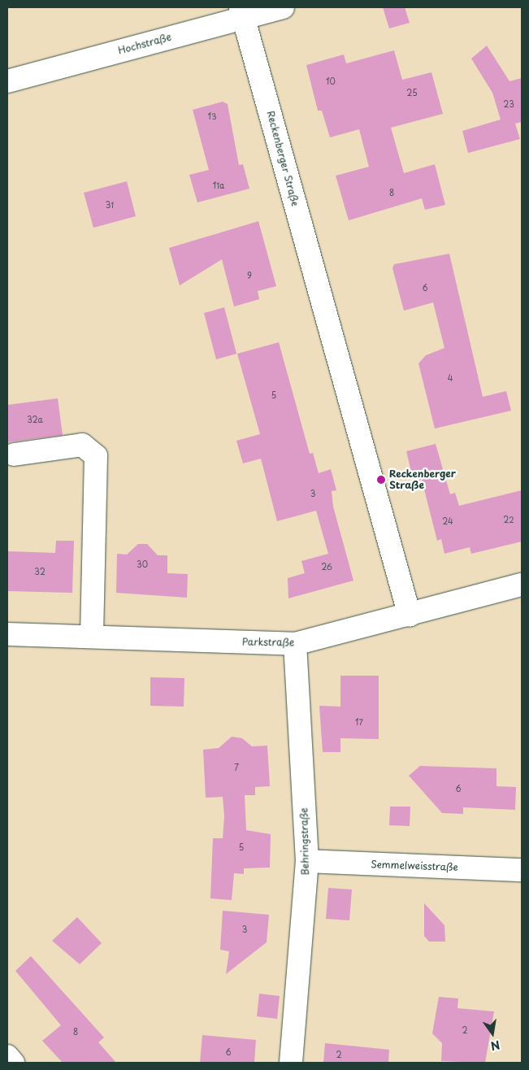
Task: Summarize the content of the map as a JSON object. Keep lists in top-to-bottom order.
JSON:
{
  "streets": {
    "street": [
      "Hochstraße",
      "Reckenberger Straße",
      "Parkstraße",
      "Behringstraße",
      "Semmelweisstraße"
    ]
  },
  "crossings": [
    ["Hochstraße", "Reckenberger Straße"],
    ["Reckenberger Straße", "Parkstraße"],
    ["Parkstraße", "Behringstraße"],
    ["Behringstraße", "Semmelweisstraße"]
  ],
  "places": ["Reckenberger Straße"],
  "house_numbers": [
    "10",
    "25",
    "23",
    "13",
    "11a",
    "8",
    "31",
    "9",
    "6",
    "4",
    "5",
    "32a",
    "3",
    "22",
    "24",
    "30",
    "26",
    "32",
    "17",
    "7",
    "6",
    "5",
    "3",
    "2",
    "8",
    "6",
    "2"
  ],
  "north": "bottom"
}
